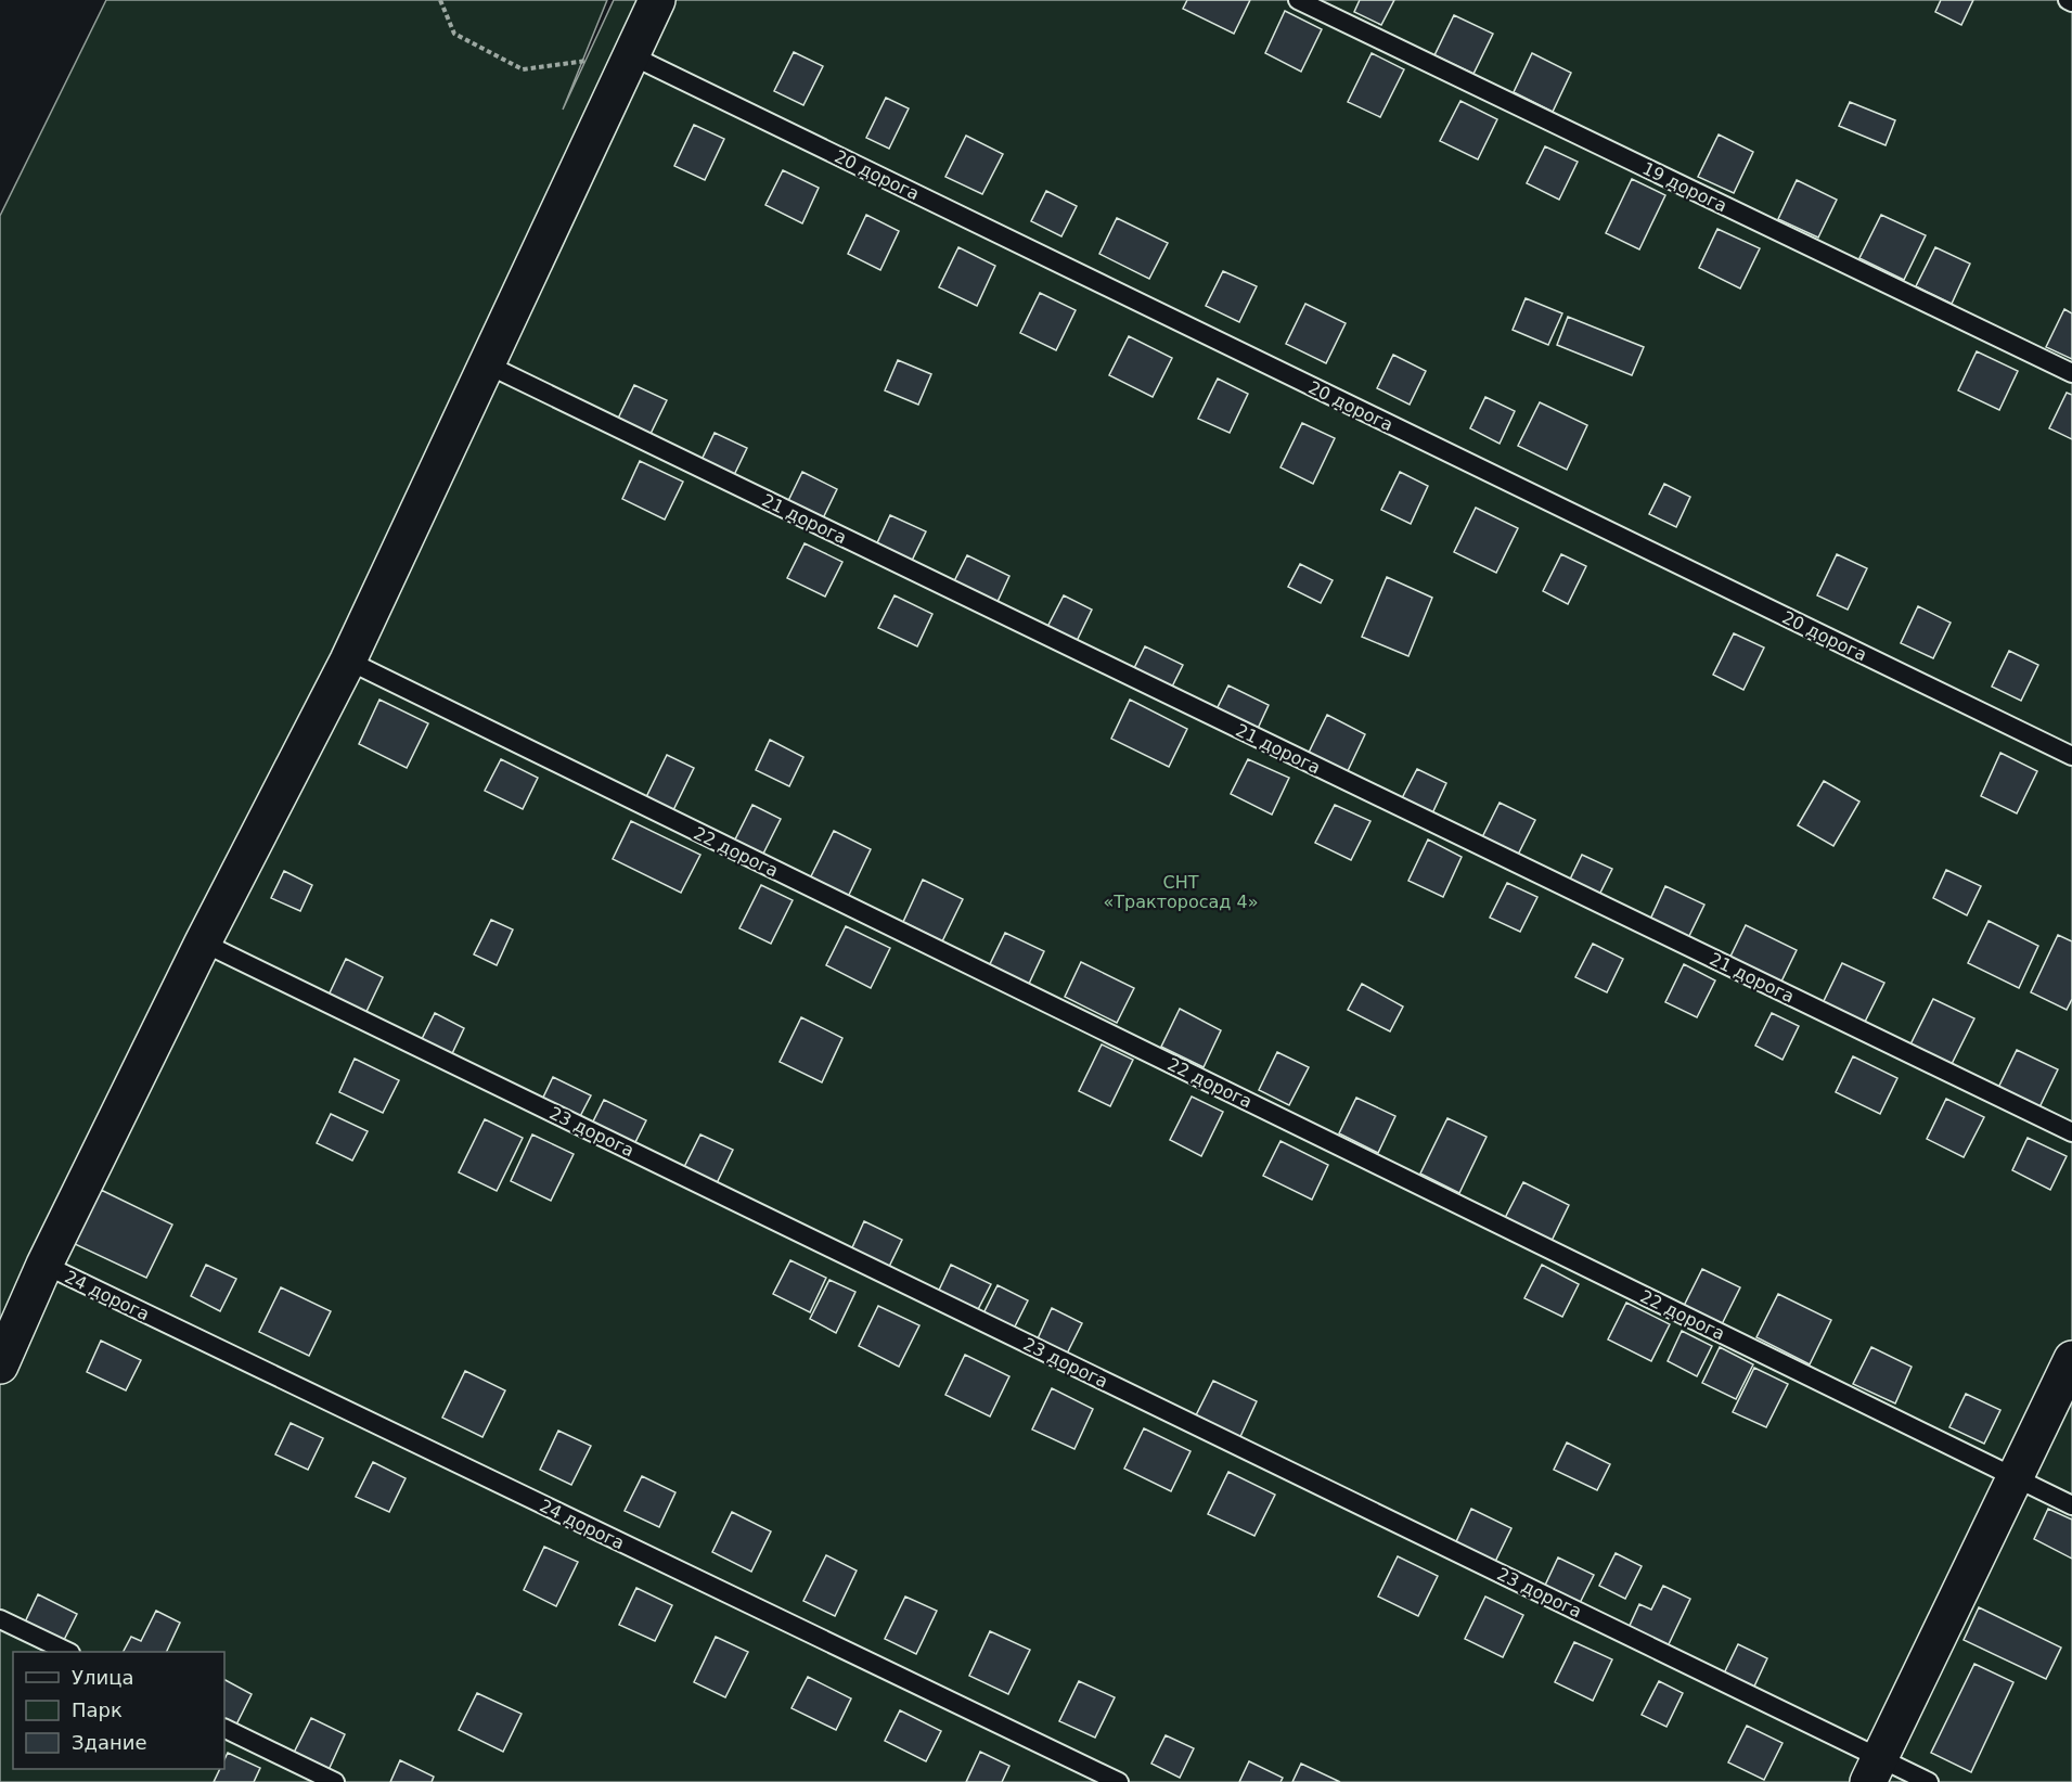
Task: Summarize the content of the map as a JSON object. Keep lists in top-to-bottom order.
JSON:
{
  "streets": {
    "lane": [
      "20 дорога",
      "19 дорога",
      "21 дорога",
      "22 дорога",
      "23 дорога",
      "24 дорога"
    ]
  },
  "parks": ["СНТ «Тракторосад 4»"],
  "legend": ["Улица", "Парк", "Здание"]
}
